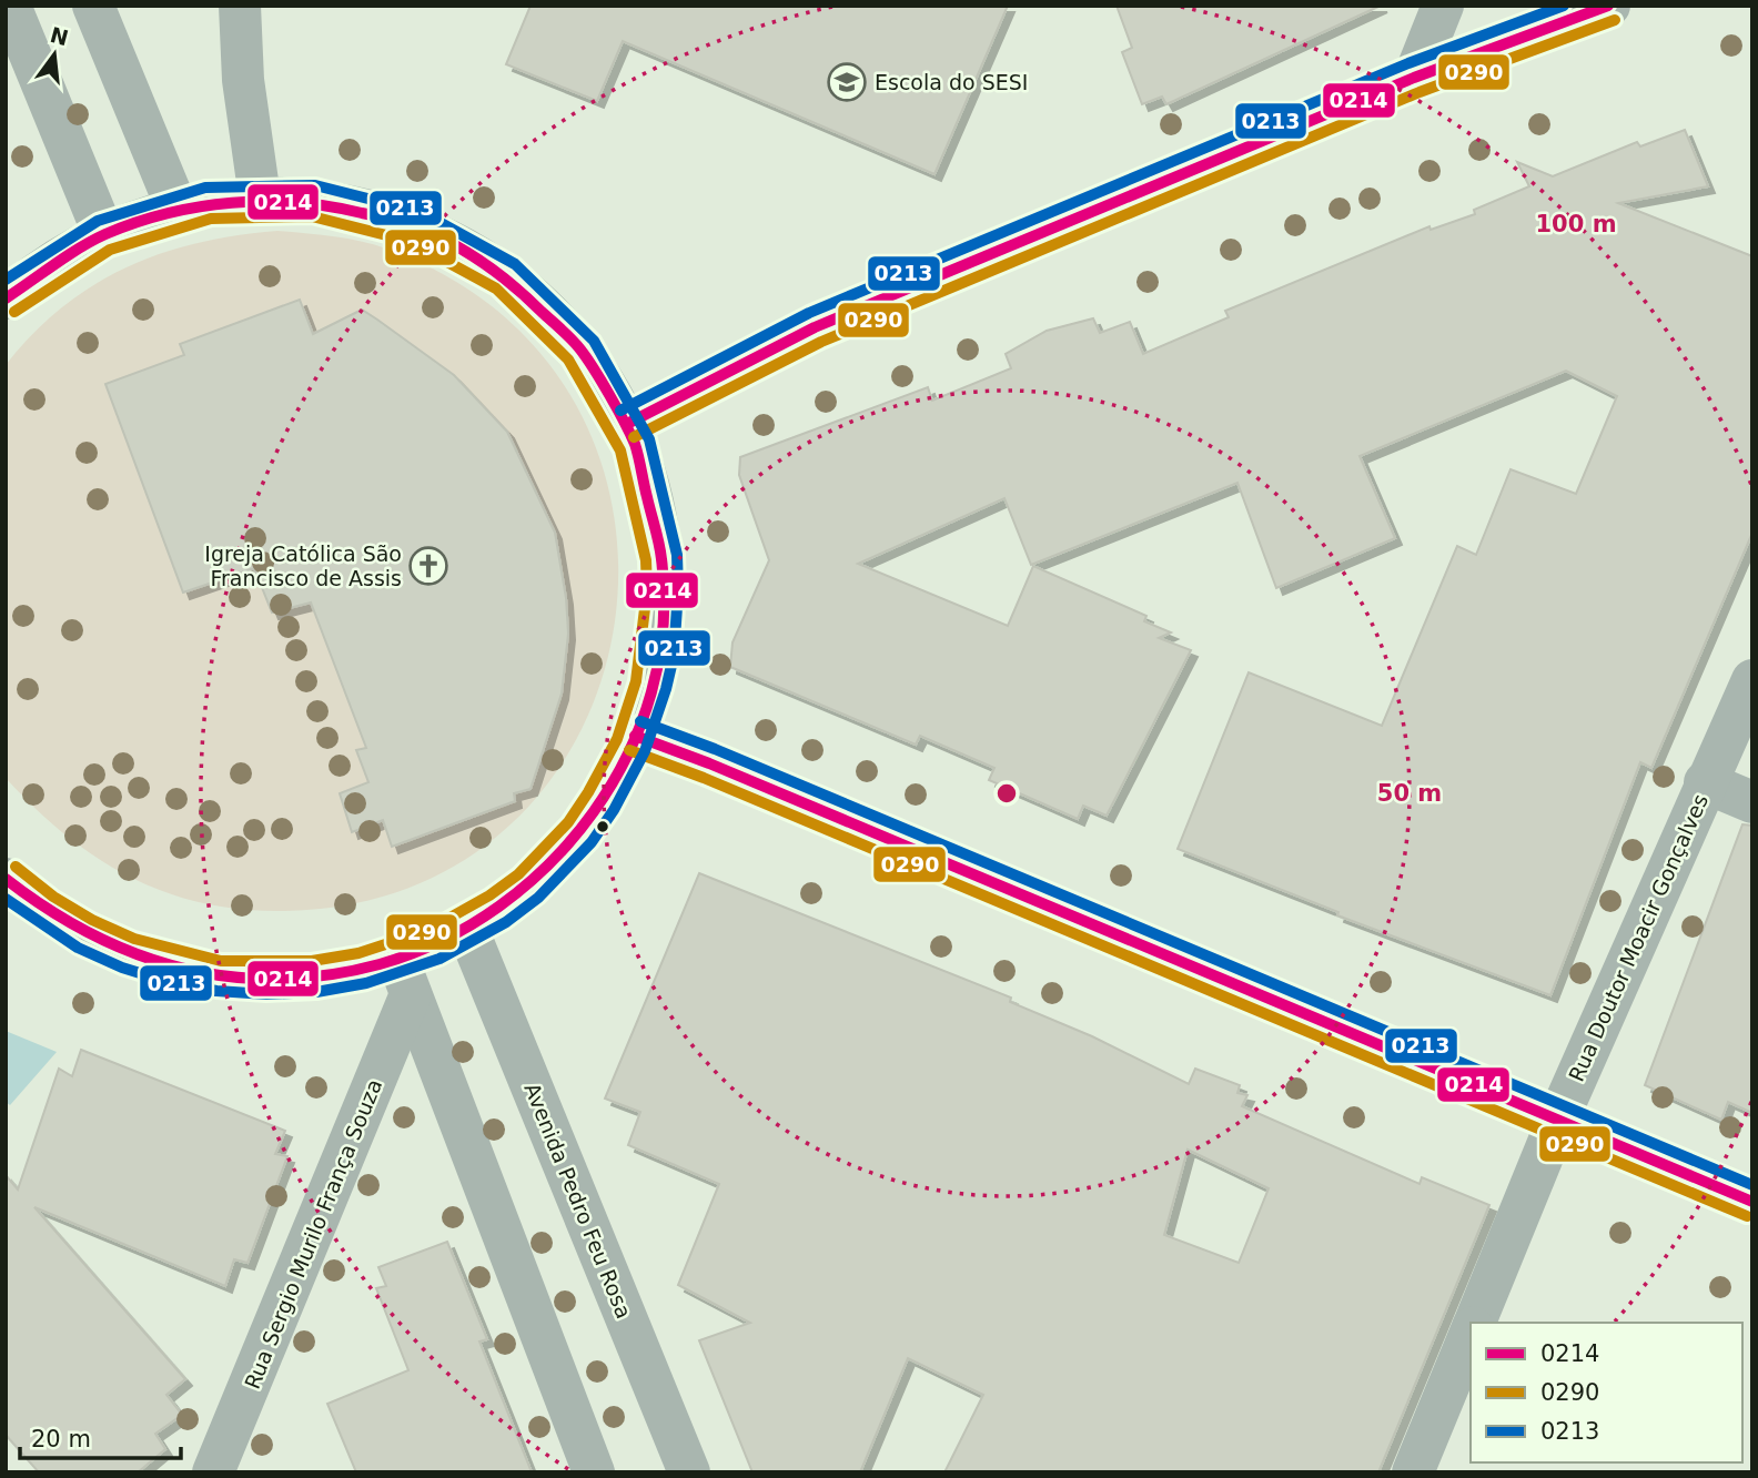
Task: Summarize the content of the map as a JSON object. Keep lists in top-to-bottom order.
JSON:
{
  "streets": {
    "street": ["Rua Doutor Moacir Gonçalves", "Avenida Pedro Feu Rosa", "Rua Sergio Murilo França Souza"]
  },
  "places": {
    "school or university": ["Escola do SESI"],
    "church": ["Igreja Católica São Francisco de Assis"]
  },
  "lines": ["transit line 0214", "transit line 0213", "transit line 0290"],
  "legend": ["0214", "0290", "0213"],
  "scale_bar": "20 m",
  "north": "top",
  "rings": ["100 m", "50 m"]
}
